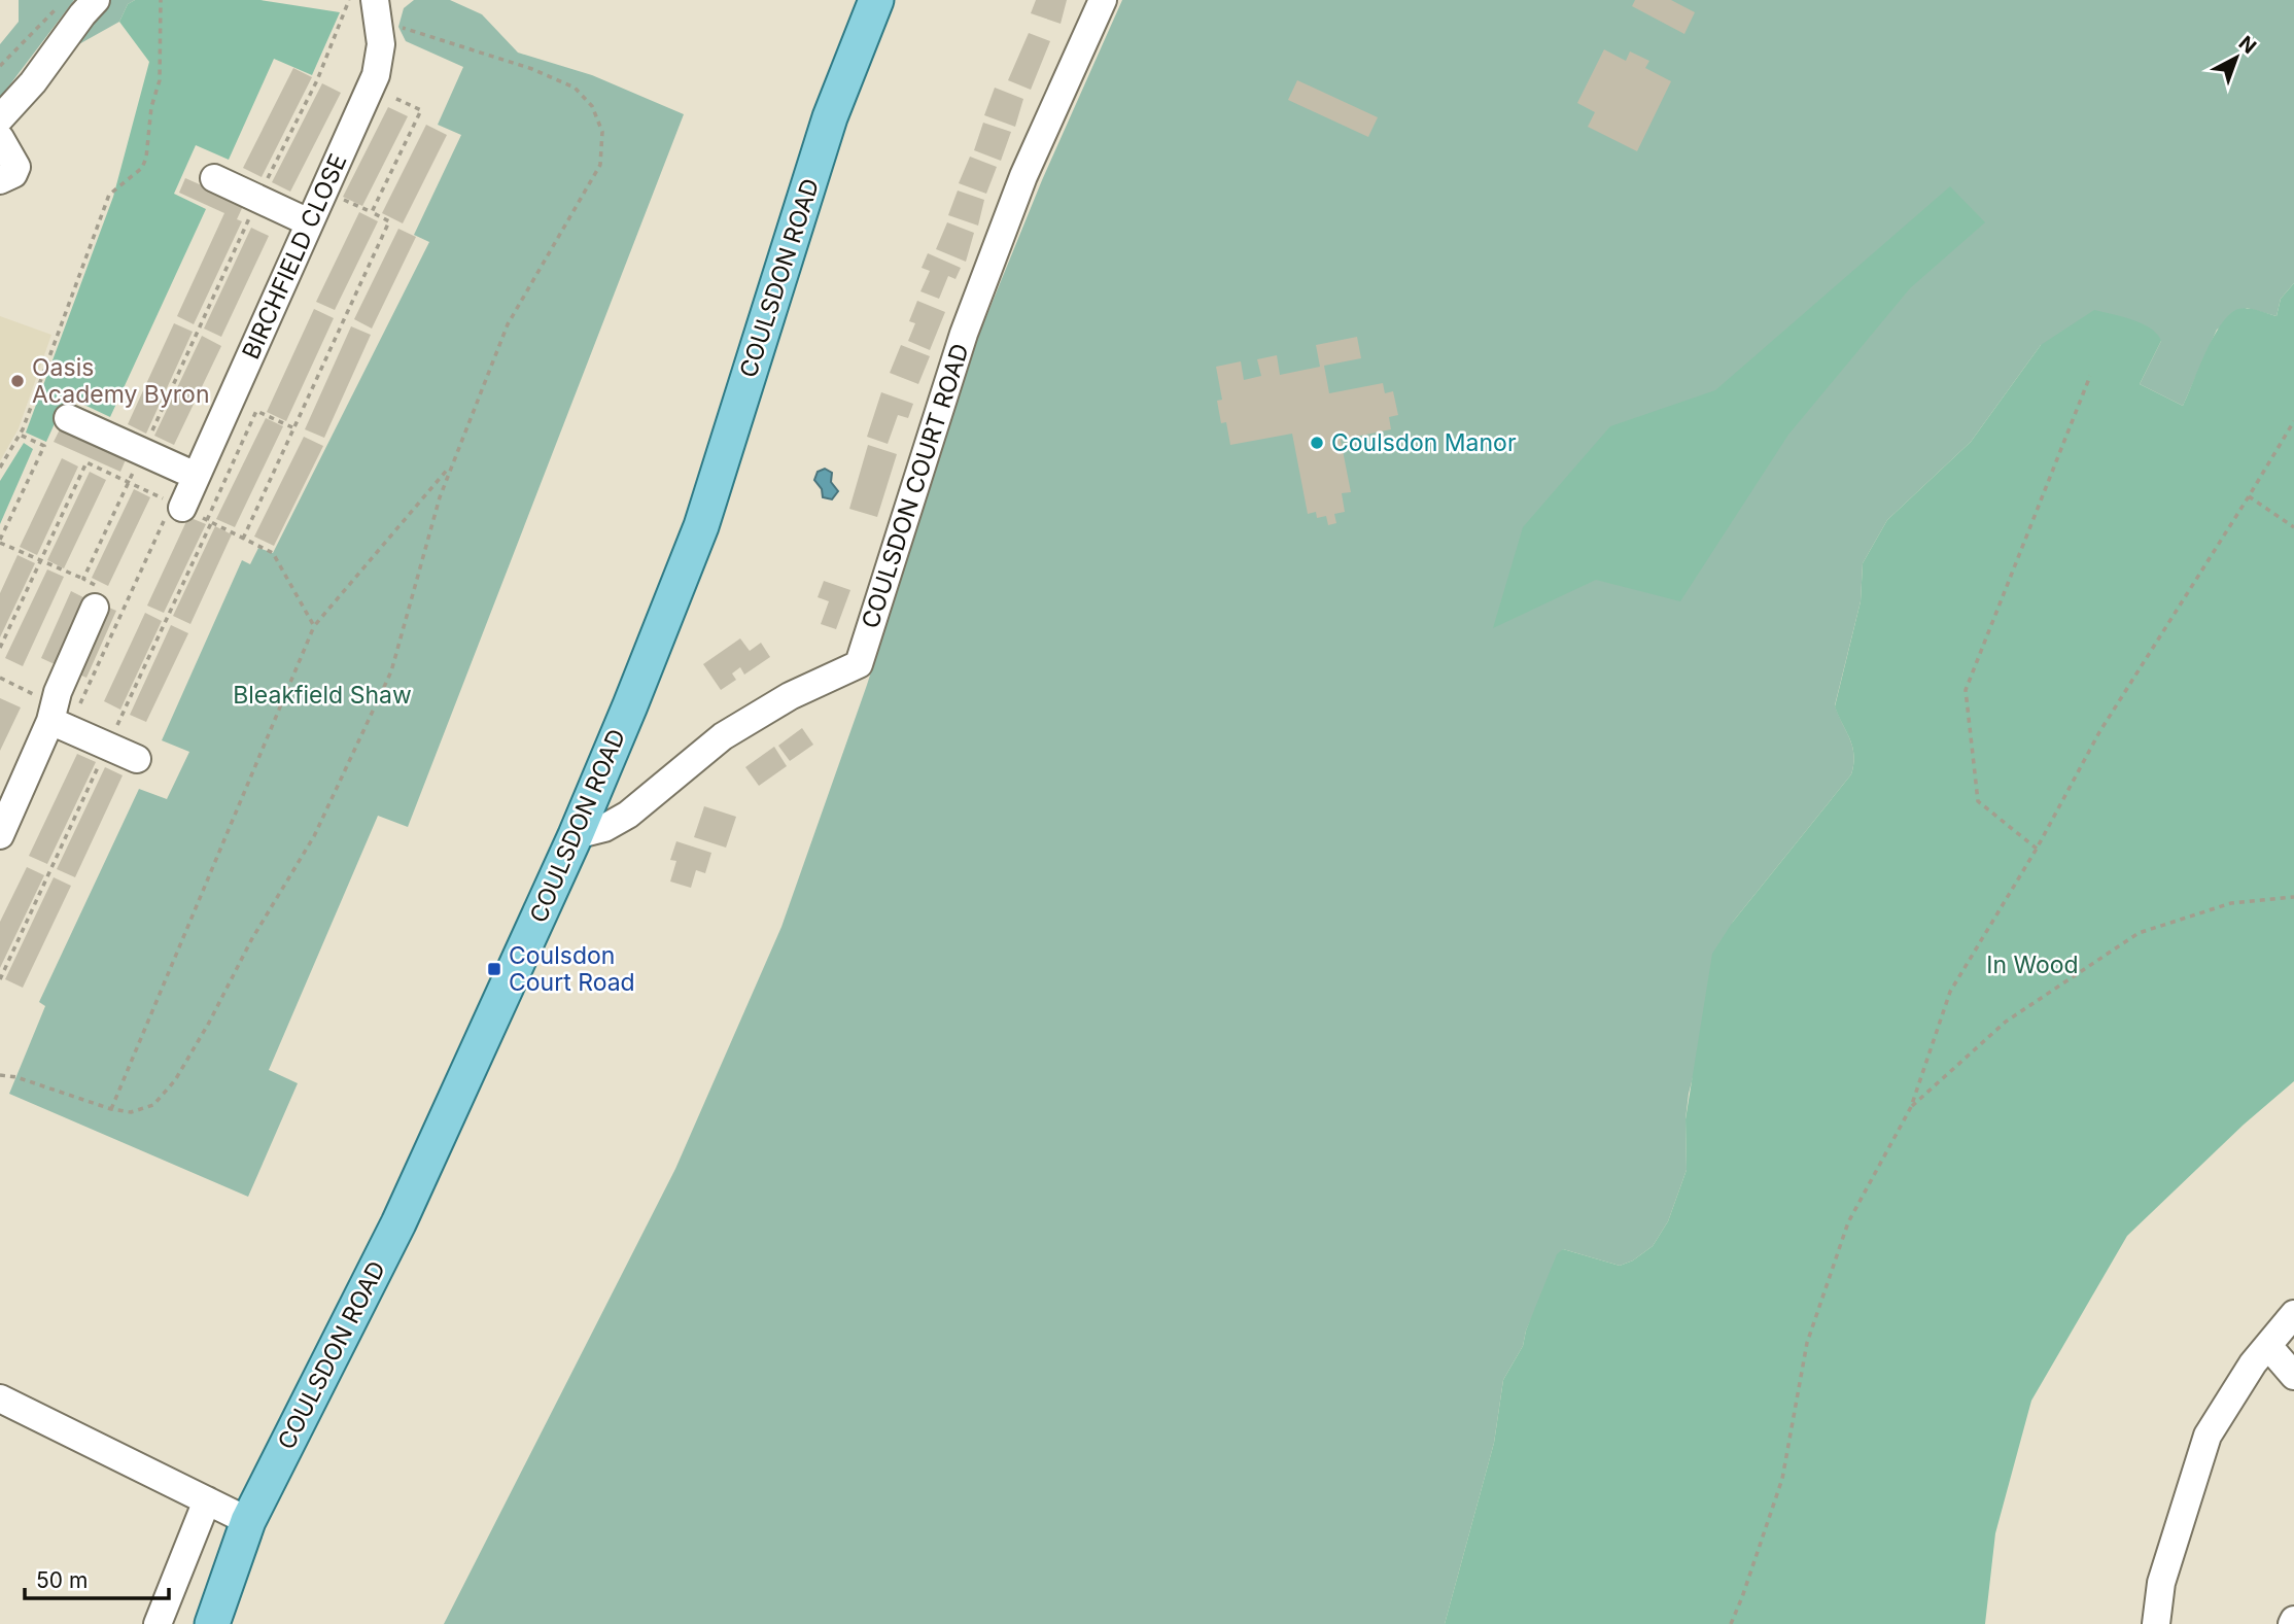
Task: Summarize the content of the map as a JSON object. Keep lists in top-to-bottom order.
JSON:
{
  "streets": {
    "main road": ["COULSDON ROAD"],
    "street": ["BIRCHFIELD CLOSE", "COULSDON COURT ROAD"]
  },
  "crossings": [
    ["COULSDON ROAD", "COULSDON COURT ROAD"]
  ],
  "parks": ["Bleakfield Shaw", "In Wood"],
  "places": {
    "other": ["Oasis Academy Byron", "Coulsdon Manor"],
    "transit": ["Coulsdon Court Road"]
  },
  "scale_bar": "50 m",
  "north": "top right"
}
